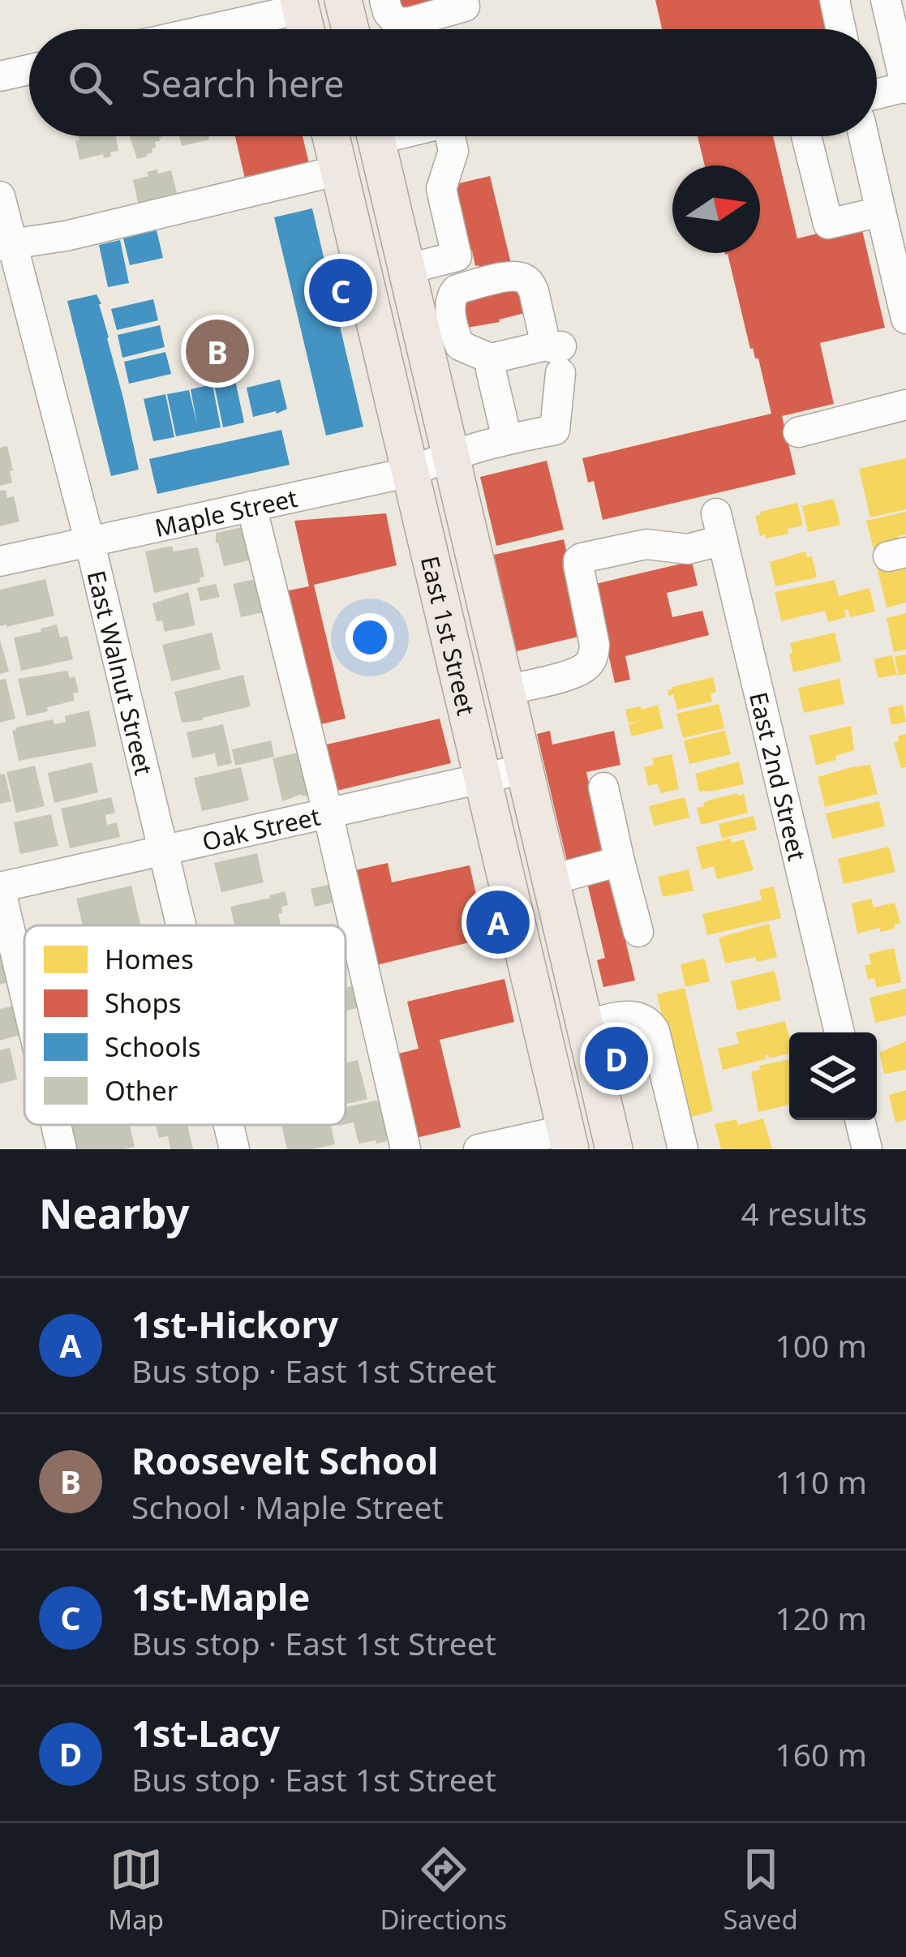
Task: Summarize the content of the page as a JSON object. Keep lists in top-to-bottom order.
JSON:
{
  "streets": {
    "main road": ["East 1st Street"],
    "street": [
      "Maple Street",
      "East Walnut Street",
      "East 2nd Street",
      "Oak Street"
    ]
  },
  "crossings": [
    ["Maple Street", "East 1st Street"],
    ["Maple Street", "East Walnut Street"],
    ["East 1st Street", "East 2nd Street"],
    ["East 1st Street", "Oak Street"],
    ["East Walnut Street", "Oak Street"]
  ],
  "legend": [
    "Homes",
    "Shops",
    "Schools",
    "Other"
  ],
  "north": "right",
  "page": {
    "search": "Search here",
    "pins": [
      "C",
      "B",
      "A",
      "D"
    ],
    "heading": ["Nearby", "4 results"],
    "list": [
      {
        "mark": "A",
        "name": "1st-Hickory",
        "note": "Bus stop · East 1st Street",
        "value": "100 m"
      },
      {
        "mark": "B",
        "name": "Roosevelt School",
        "note": "School · Maple Street",
        "value": "110 m"
      },
      {
        "mark": "C",
        "name": "1st-Maple",
        "note": "Bus stop · East 1st Street",
        "value": "120 m"
      },
      {
        "mark": "D",
        "name": "1st-Lacy",
        "note": "Bus stop · East 1st Street",
        "value": "160 m"
      }
    ],
    "nav": ["Map", "Directions", "Saved"]
  }
}
